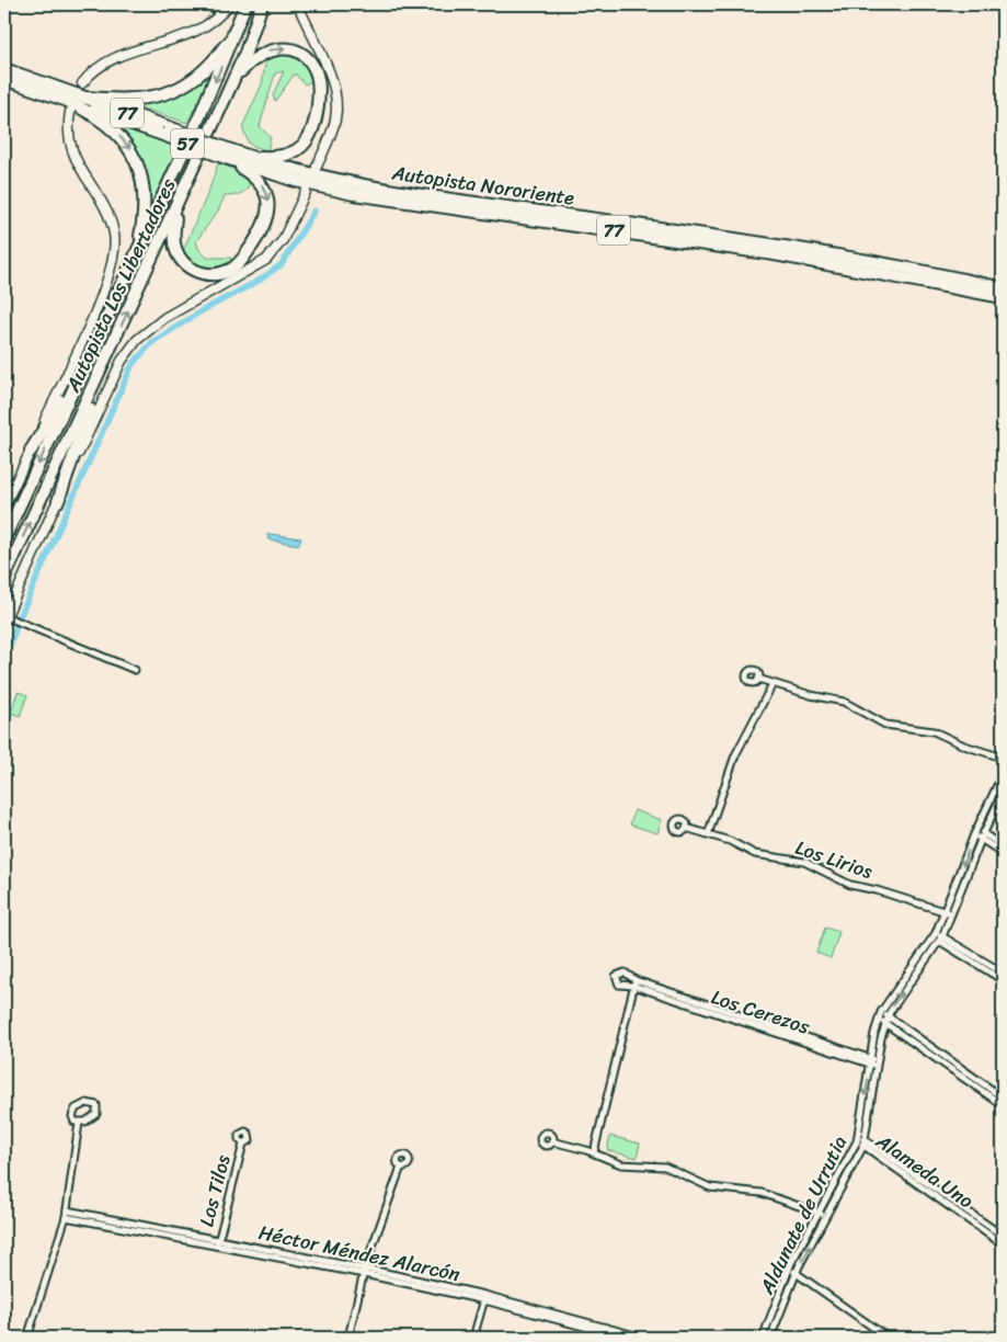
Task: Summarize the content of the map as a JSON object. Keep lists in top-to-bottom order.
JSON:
{
  "streets": {
    "highway": [
      "77",
      "57",
      "Autopista Nororiente",
      "Autopista Los Libertadores"
    ],
    "street": [
      "Los Lirios",
      "Los Cerezos",
      "Alameda Uno",
      "Los Tilos",
      "Aldunate de Urrutia",
      "Héctor Méndez Alarcón"
    ]
  },
  "crossings": [
    ["Los Lirios", "Aldunate de Urrutia"],
    ["Los Cerezos", "Aldunate de Urrutia"],
    ["Alameda Uno", "Aldunate de Urrutia"],
    ["Los Tilos", "Héctor Méndez Alarcón"]
  ]
}
